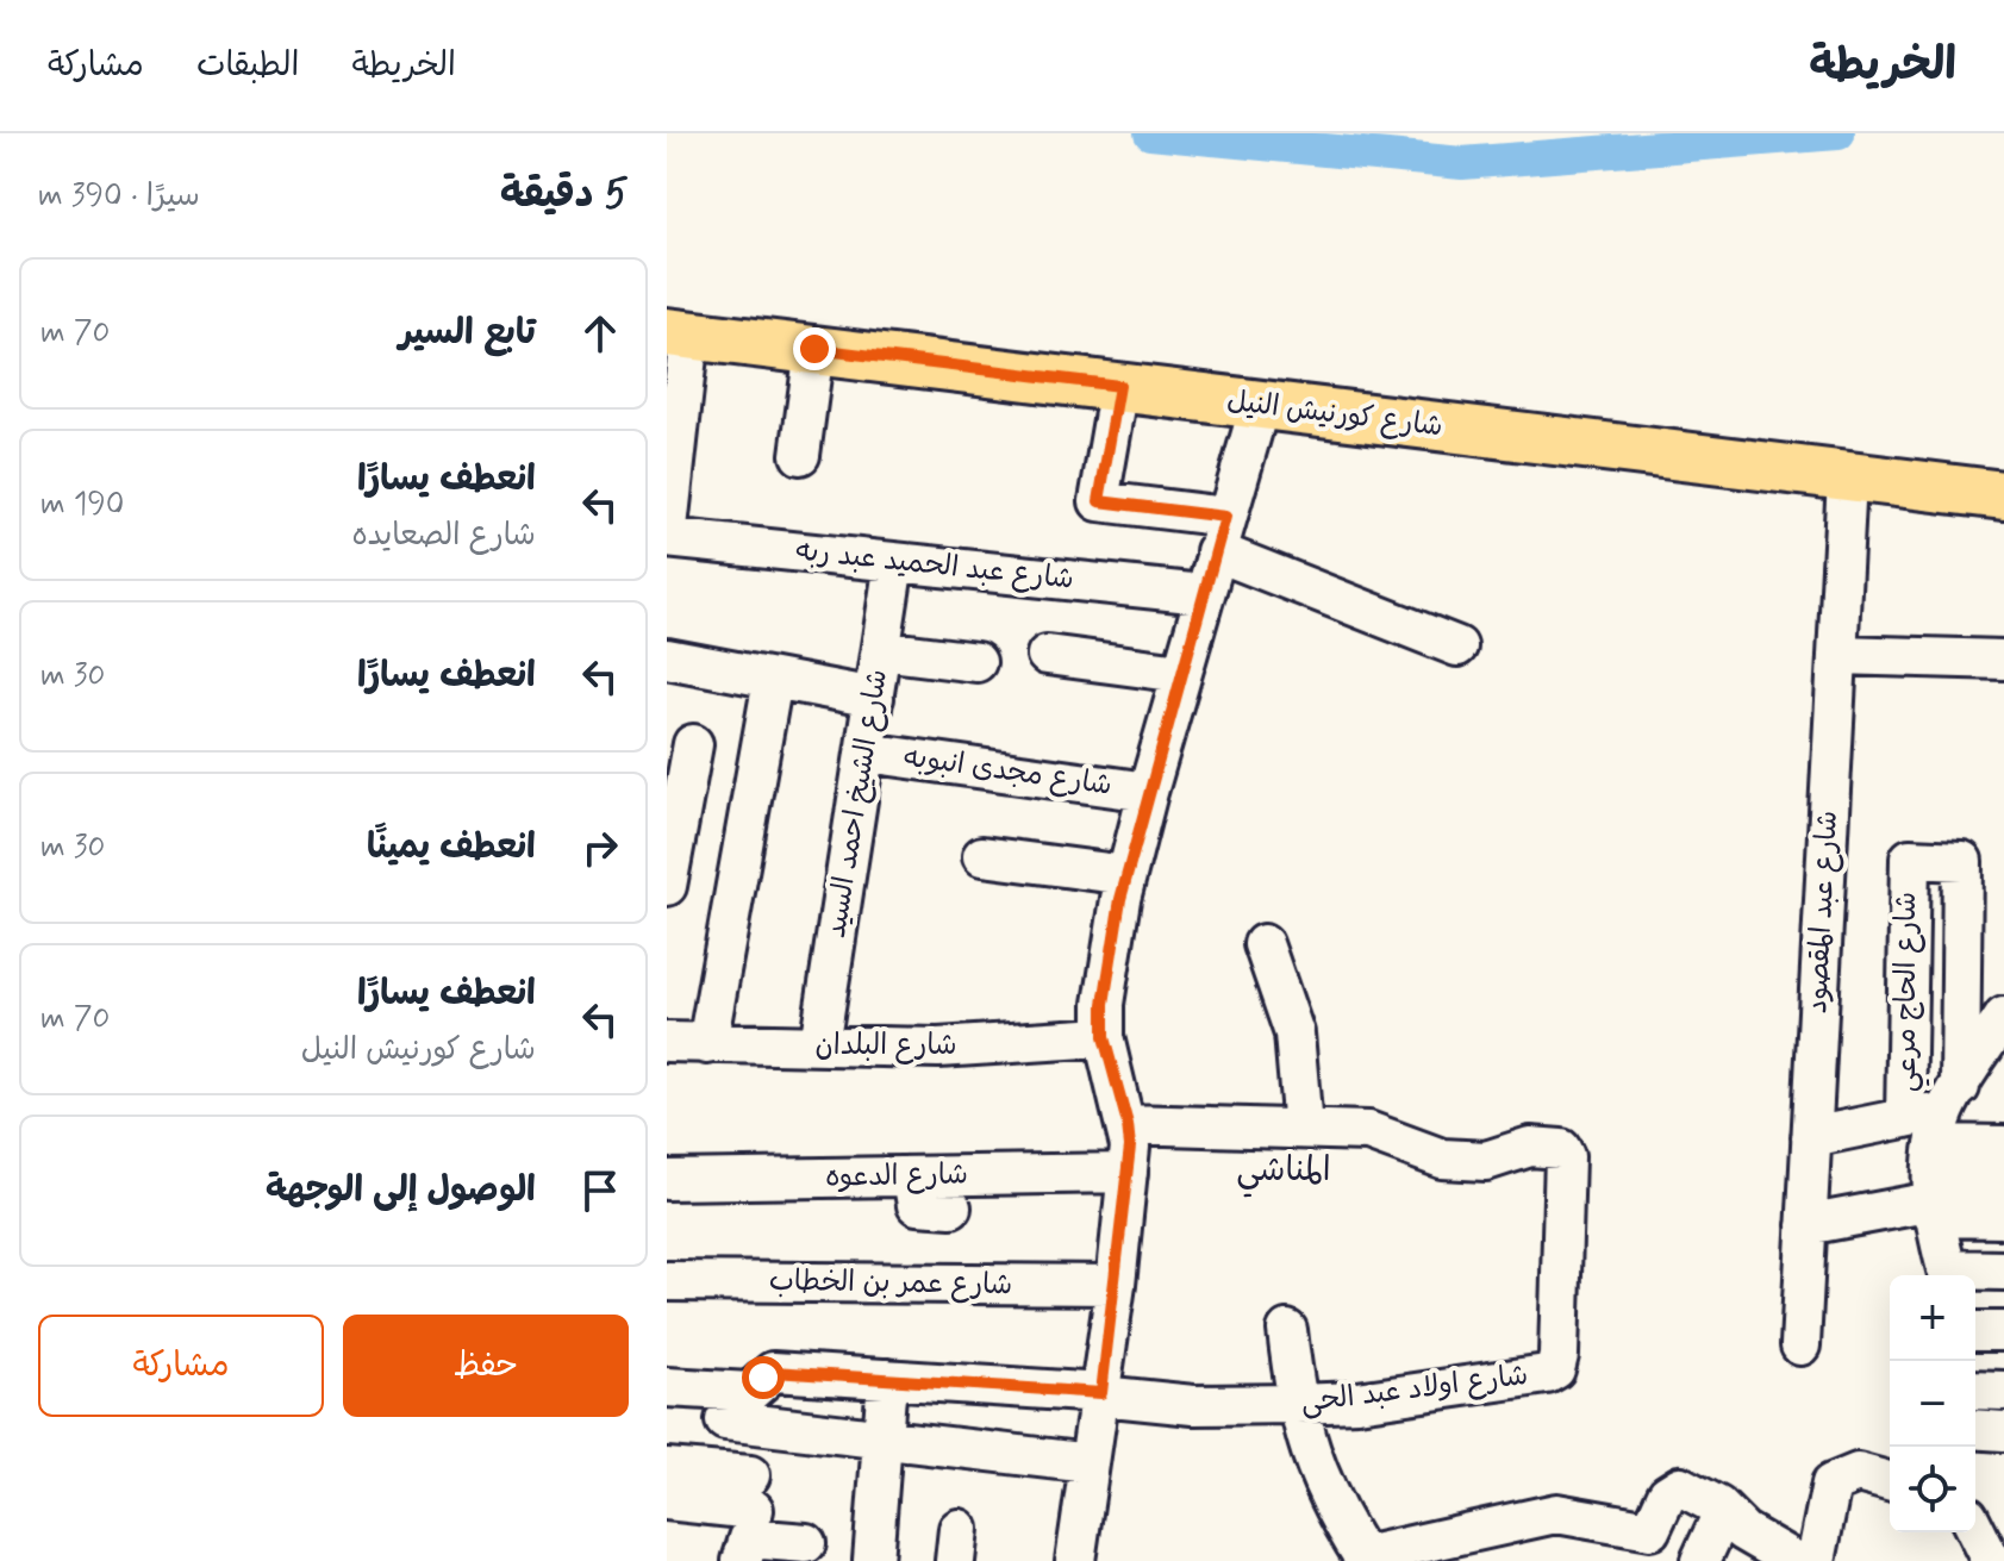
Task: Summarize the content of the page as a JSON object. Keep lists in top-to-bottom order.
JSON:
{
  "streets": {
    "main road": ["شارع كورنيش النيل"],
    "street": [
      "شارع عبد الحميد عبد ربه",
      "شارع مجدى انبوبه",
      "شارع الشيخ احمد السيد",
      "شارع عبد المقصود",
      "شارع الحاج مرعي",
      "شارع البلدان",
      "شارع الدعوه",
      "شارع عمر بن الخطاب",
      "شارع اولاد عبد الحى"
    ]
  },
  "crossings": [
    ["شارع كورنيش النيل", "شارع عبد المقصود"],
    ["شارع عبد الحميد عبد ربه", "شارع الشيخ احمد السيد"],
    ["شارع مجدى انبوبه", "شارع الشيخ احمد السيد"],
    ["شارع الشيخ احمد السيد", "شارع البلدان"]
  ],
  "districts": ["المناشي"],
  "page": {
    "header": "الخريطة",
    "nav": ["الخريطة", "الطبقات", "مشاركة"],
    "heading": ["5 دقيقة", "سيرًا · 390 m"],
    "list": [
      ["تابع السير", "70 m"],
      ["انعطف يسارًا", "شارع الصعايده", "190 m"],
      ["انعطف يسارًا", "30 m"],
      ["انعطف يمينًا", "30 m"],
      ["انعطف يسارًا", "شارع كورنيش النيل", "70 m"],
      "الوصول إلى الوجهة"
    ],
    "map_buttons": ["+", "−"],
    "buttons": ["حفظ", "مشاركة"]
  }
}
